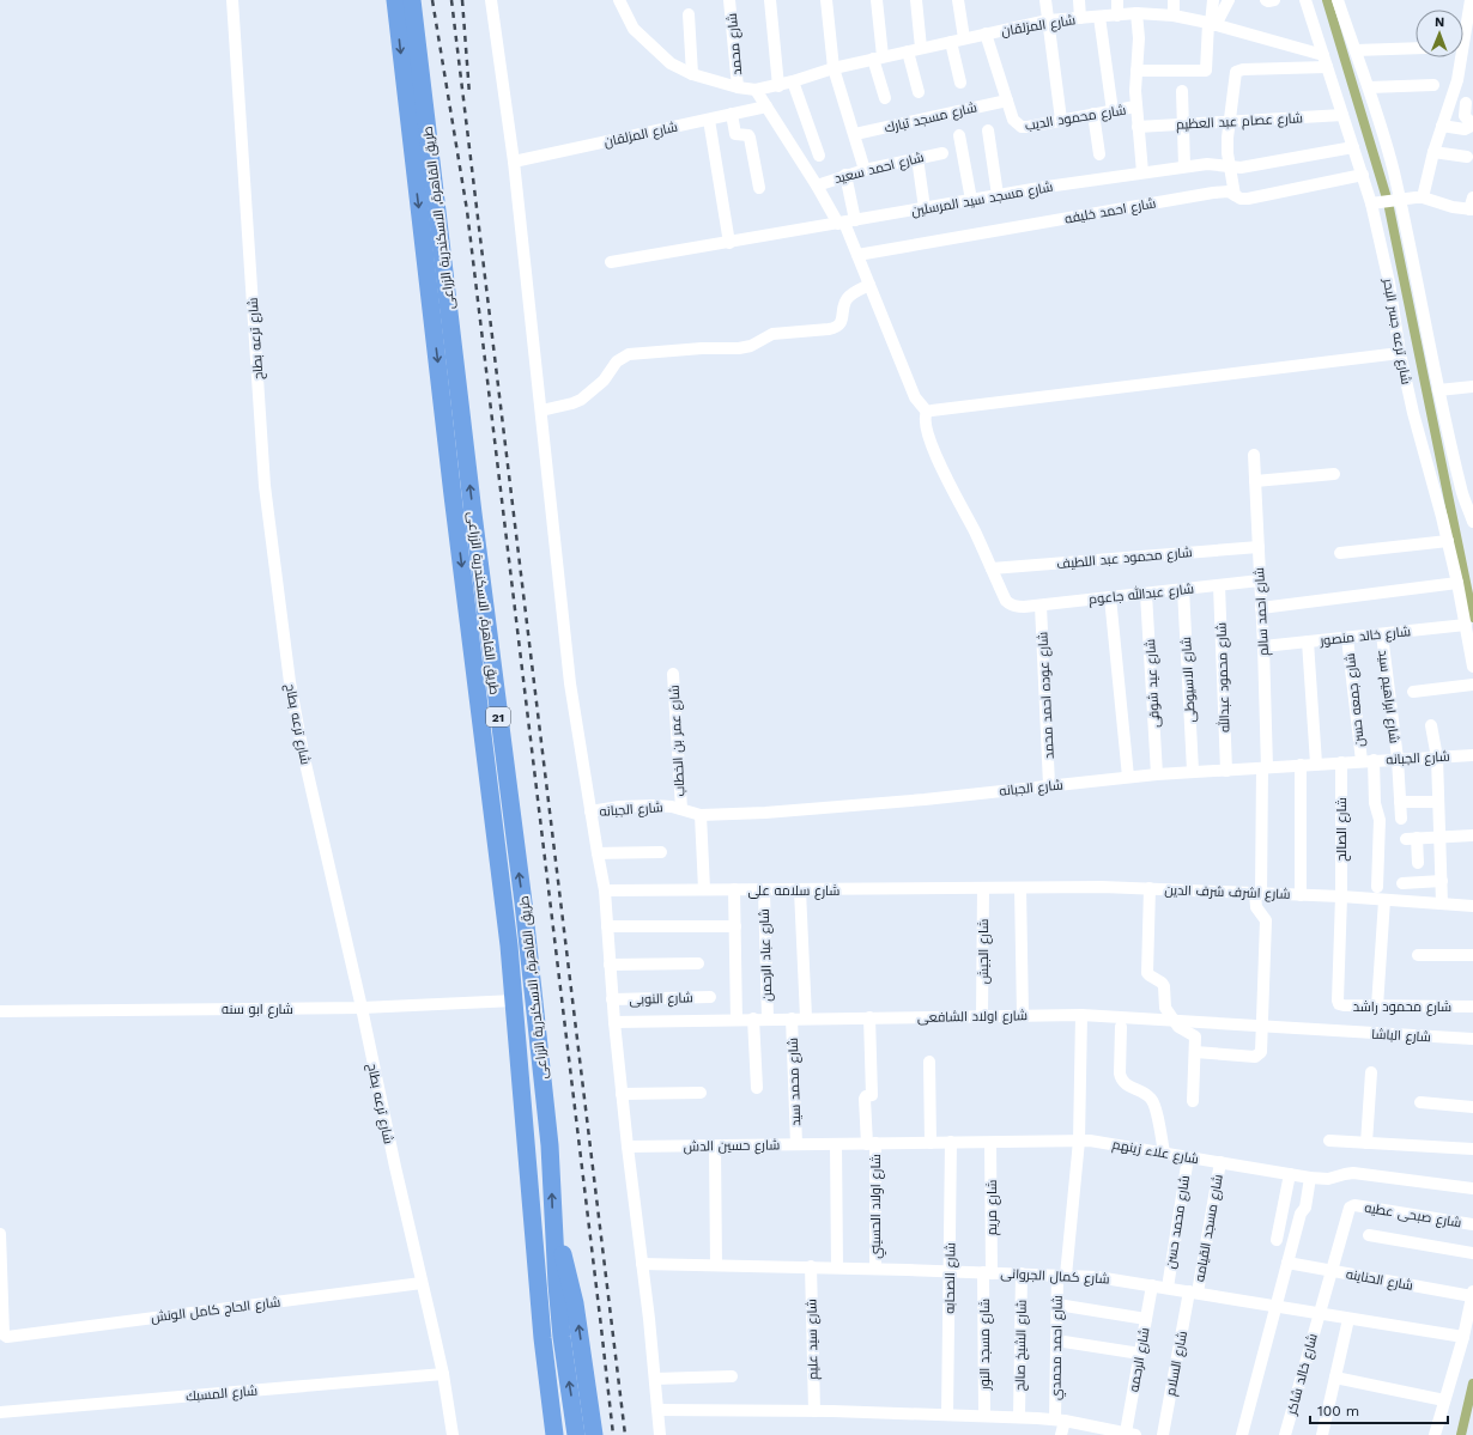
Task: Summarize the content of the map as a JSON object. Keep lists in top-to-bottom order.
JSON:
{
  "streets": {
    "highway": ["طريق القاهرة, الاسكندرية الزراعى", "21"],
    "street": [
      "شارع المزلقان",
      "شارع محمد",
      "شارع مسجد تبارك",
      "شارع محمود الديب",
      "شارع عصام عبد العظيم",
      "شارع احمد سعيد",
      "شارع مسجد سيد المرسلين",
      "شارع احمد خليفه",
      "شارع ترعه جسر البحر",
      "شارع ترعه بطاح",
      "شارع محمود عبد اللطيف",
      "شارع عبدالله جاعوم",
      "شارع احمد سالم",
      "شارع خالد منصور",
      "شارع محمود عبدالله",
      "شارع الاسيوطى",
      "شارع عيد شوقى",
      "شارع عوده احمد محمد",
      "شارع ابراهيم سيد",
      "شارع جمعه حسن",
      "شارع عمر بن الخطاب",
      "شارع الجبانه",
      "شارع الصالح",
      "شارع سلامه على",
      "شارع اشرف شرف الدين",
      "شارع الجيش",
      "شارع عباد الرحمن",
      "شارع النوبى",
      "شارع محمود راشد",
      "شارع ابو سنه",
      "شارع اولاد الشافعى",
      "شارع الباشا",
      "شارع محمد سيد",
      "شارع حسين الدش",
      "شارع علاء زينهم",
      "شارع اولاد الحسيني",
      "شارع مريم",
      "شارع صبحى عطيه",
      "شارع محمد حسن",
      "شارع مسجد القيامه",
      "شارع كمال الجروانى",
      "شارع الصحابه",
      "شارع الحناينه",
      "شارع الحاج كامل الونش",
      "شارع سيد عليم",
      "شارع مسجد النور",
      "شارع الشيخ صالح",
      "شارع احمد محمدي",
      "شارع الرحمه",
      "شارع السلام",
      "شارع خالد شاكر",
      "شارع المسبك"
    ]
  },
  "crossings": [
    ["شارع المزلقان", "شارع محمد"],
    ["شارع المزلقان", "شارع ترعه جسر البحر"],
    ["شارع مسجد تبارك", "شارع محمود الديب"],
    ["شارع عصام عبد العظيم", "شارع ترعه جسر البحر"],
    ["شارع مسجد سيد المرسلين", "شارع ترعه جسر البحر"],
    ["شارع احمد خليفه", "شارع ترعه جسر البحر"],
    ["طريق القاهرة, الاسكندرية الزراعى", "شارع ابو سنه"],
    ["شارع ترعه جسر البحر", "شارع خالد منصور"],
    ["شارع ترعه بطاح", "شارع ابو سنه"],
    ["شارع ترعه بطاح", "شارع الحاج كامل الونش"],
    ["شارع ترعه بطاح", "شارع المسبك"],
    ["شارع محمود عبد اللطيف", "شارع عبدالله جاعوم"],
    ["شارع محمود عبد اللطيف", "شارع احمد سالم"],
    ["شارع عبدالله جاعوم", "شارع احمد سالم"],
    ["شارع عبدالله جاعوم", "شارع محمود عبدالله"],
    ["شارع عبدالله جاعوم", "شارع الاسيوطى"],
    ["شارع عبدالله جاعوم", "شارع عيد شوقى"],
    ["شارع عبدالله جاعوم", "شارع عوده احمد محمد"],
    ["شارع احمد سالم", "شارع خالد منصور"],
    ["شارع احمد سالم", "شارع الجبانه"],
    ["شارع احمد سالم", "شارع اشرف شرف الدين"],
    ["شارع احمد سالم", "شارع اولاد الشافعى"],
    ["شارع خالد منصور", "شارع ابراهيم سيد"],
    ["شارع خالد منصور", "شارع جمعه حسن"],
    ["شارع محمود عبدالله", "شارع الجبانه"],
    ["شارع الاسيوطى", "شارع الجبانه"],
    ["شارع عيد شوقى", "شارع الجبانه"],
    ["شارع عوده احمد محمد", "شارع الجبانه"],
    ["شارع ابراهيم سيد", "شارع الجبانه"],
    ["شارع جمعه حسن", "شارع الجبانه"],
    ["شارع عمر بن الخطاب", "شارع الجبانه"],
    ["شارع الجبانه", "شارع الصالح"],
    ["شارع الصالح", "شارع اشرف شرف الدين"],
    ["شارع الصالح", "شارع محمود راشد"],
    ["شارع سلامه على", "شارع اشرف شرف الدين"],
    ["شارع سلامه على", "شارع الجيش"],
    ["شارع سلامه على", "شارع عباد الرحمن"],
    ["شارع اشرف شرف الدين", "شارع الجيش"],
    ["شارع الجيش", "شارع اولاد الشافعى"],
    ["شارع عباد الرحمن", "شارع اولاد الشافعى"],
    ["شارع اولاد الشافعى", "شارع الباشا"],
    ["شارع اولاد الشافعى", "شارع محمد سيد"],
    ["شارع اولاد الشافعى", "شارع اولاد الحسيني"],
    ["شارع اولاد الشافعى", "شارع احمد محمدي"],
    ["شارع محمد سيد", "شارع حسين الدش"],
    ["شارع حسين الدش", "شارع علاء زينهم"],
    ["شارع علاء زينهم", "شارع اولاد الحسيني"],
    ["شارع علاء زينهم", "شارع مريم"],
    ["شارع علاء زينهم", "شارع محمد حسن"],
    ["شارع علاء زينهم", "شارع مسجد القيامه"],
    ["شارع علاء زينهم", "شارع الصحابه"],
    ["شارع علاء زينهم", "شارع احمد محمدي"],
    ["شارع اولاد الحسيني", "شارع كمال الجروانى"],
    ["شارع مريم", "شارع كمال الجروانى"],
    ["شارع مريم", "شارع مسجد النور"],
    ["شارع صبحى عطيه", "شارع كمال الجروانى"],
    ["شارع صبحى عطيه", "شارع الحناينه"],
    ["شارع صبحى عطيه", "شارع خالد شاكر"],
    ["شارع محمد حسن", "شارع كمال الجروانى"],
    ["شارع مسجد القيامه", "شارع كمال الجروانى"],
    ["شارع مسجد القيامه", "شارع السلام"],
    ["شارع كمال الجروانى", "شارع الصحابه"],
    ["شارع كمال الجروانى", "شارع سيد عليم"],
    ["شارع كمال الجروانى", "شارع مسجد النور"],
    ["شارع كمال الجروانى", "شارع الشيخ صالح"],
    ["شارع كمال الجروانى", "شارع احمد محمدي"],
    ["شارع كمال الجروانى", "شارع الرحمه"],
    ["شارع كمال الجروانى", "شارع السلام"],
    ["شارع كمال الجروانى", "شارع خالد شاكر"]
  ],
  "scale_bar": "100 m",
  "north": "top"
}
